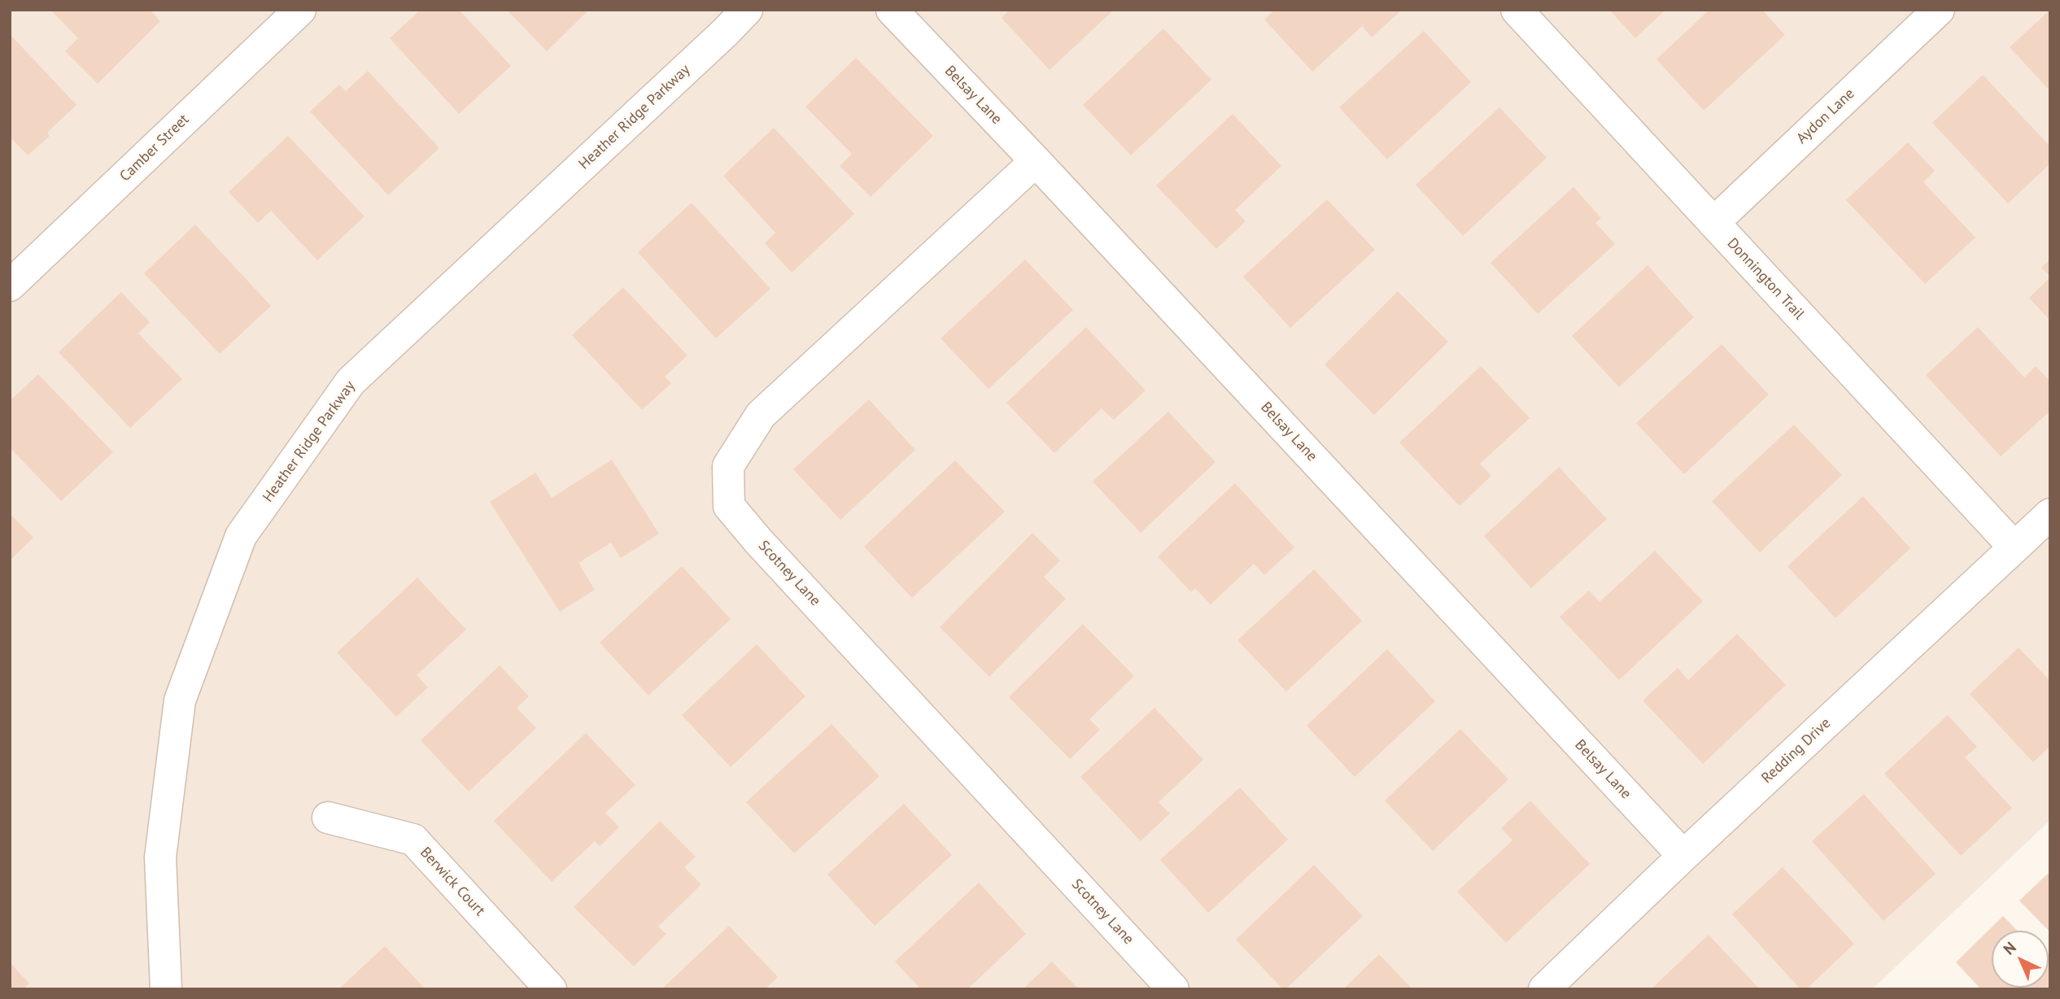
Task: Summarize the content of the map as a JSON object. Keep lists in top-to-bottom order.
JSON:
{
  "streets": {
    "street": [
      "Belsay Lane",
      "Aydon Lane",
      "Heather Ridge Parkway",
      "Camber Street",
      "Donnington Trail",
      "Scotney Lane",
      "Redding Drive",
      "Berwick Court"
    ]
  },
  "crossings": [
    ["Belsay Lane", "Scotney Lane"],
    ["Belsay Lane", "Redding Drive"],
    ["Aydon Lane", "Donnington Trail"],
    ["Donnington Trail", "Redding Drive"]
  ],
  "north": "top left"
}
